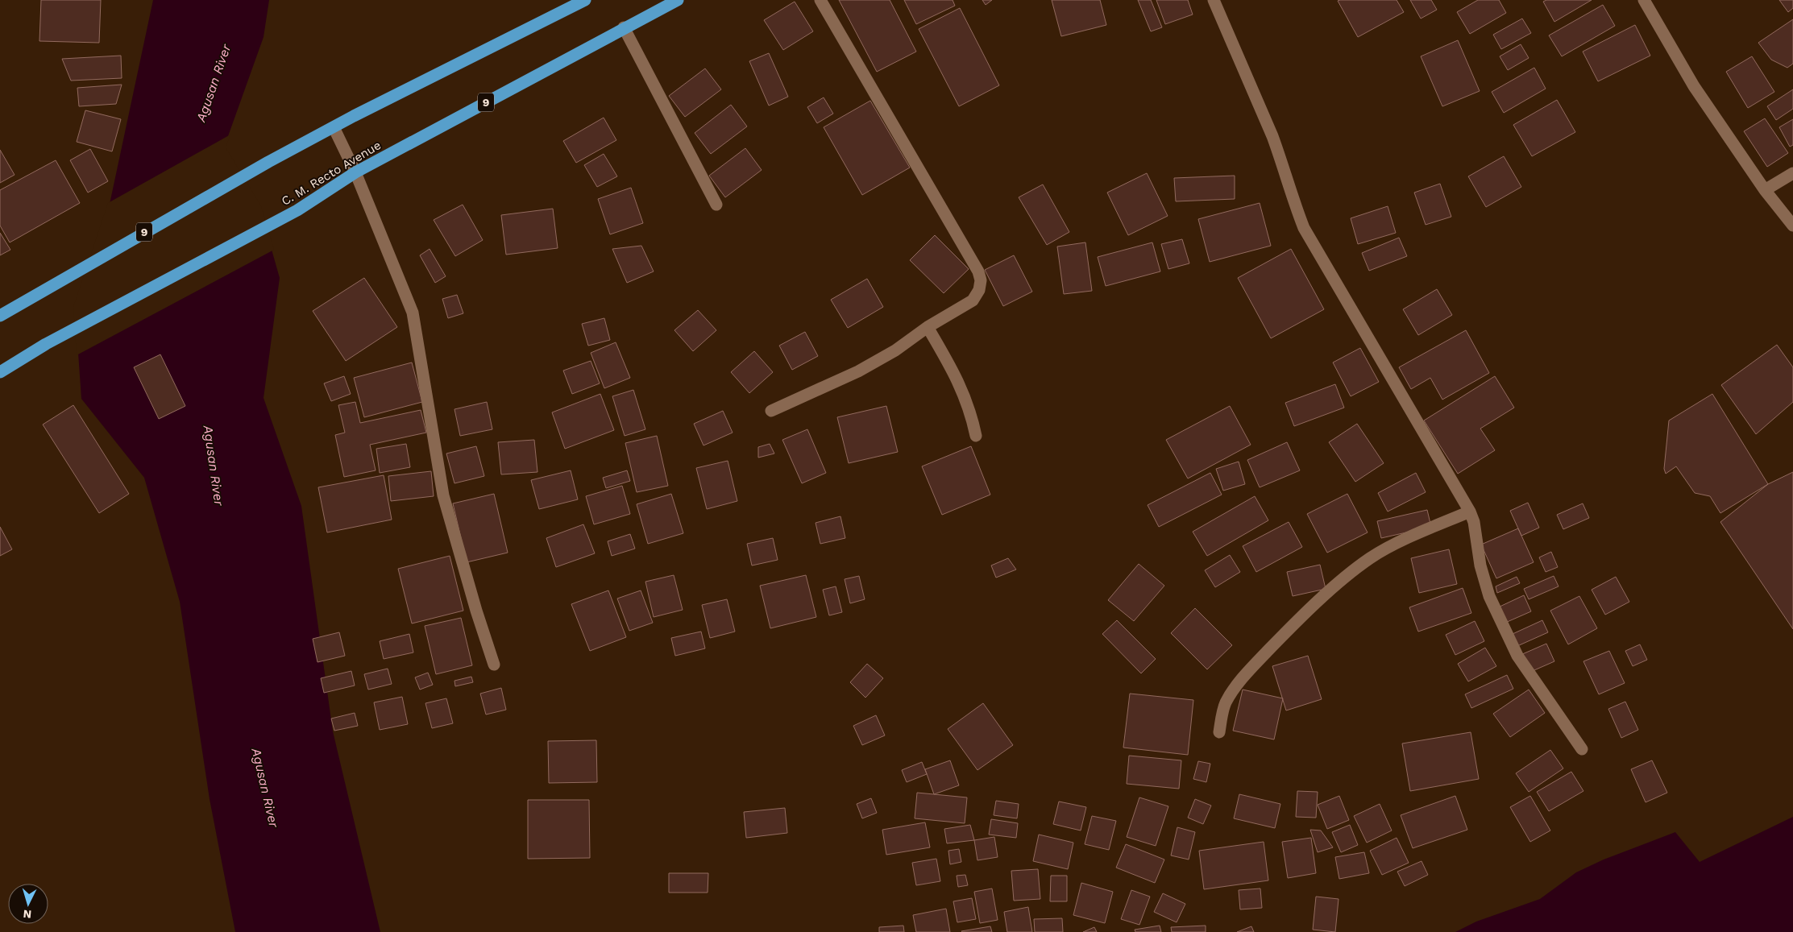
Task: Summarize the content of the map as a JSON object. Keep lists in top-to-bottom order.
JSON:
{
  "streets": {
    "highway": ["9", "C. M. Recto Avenue"]
  },
  "water": ["Agusan River"],
  "north": "bottom"
}
